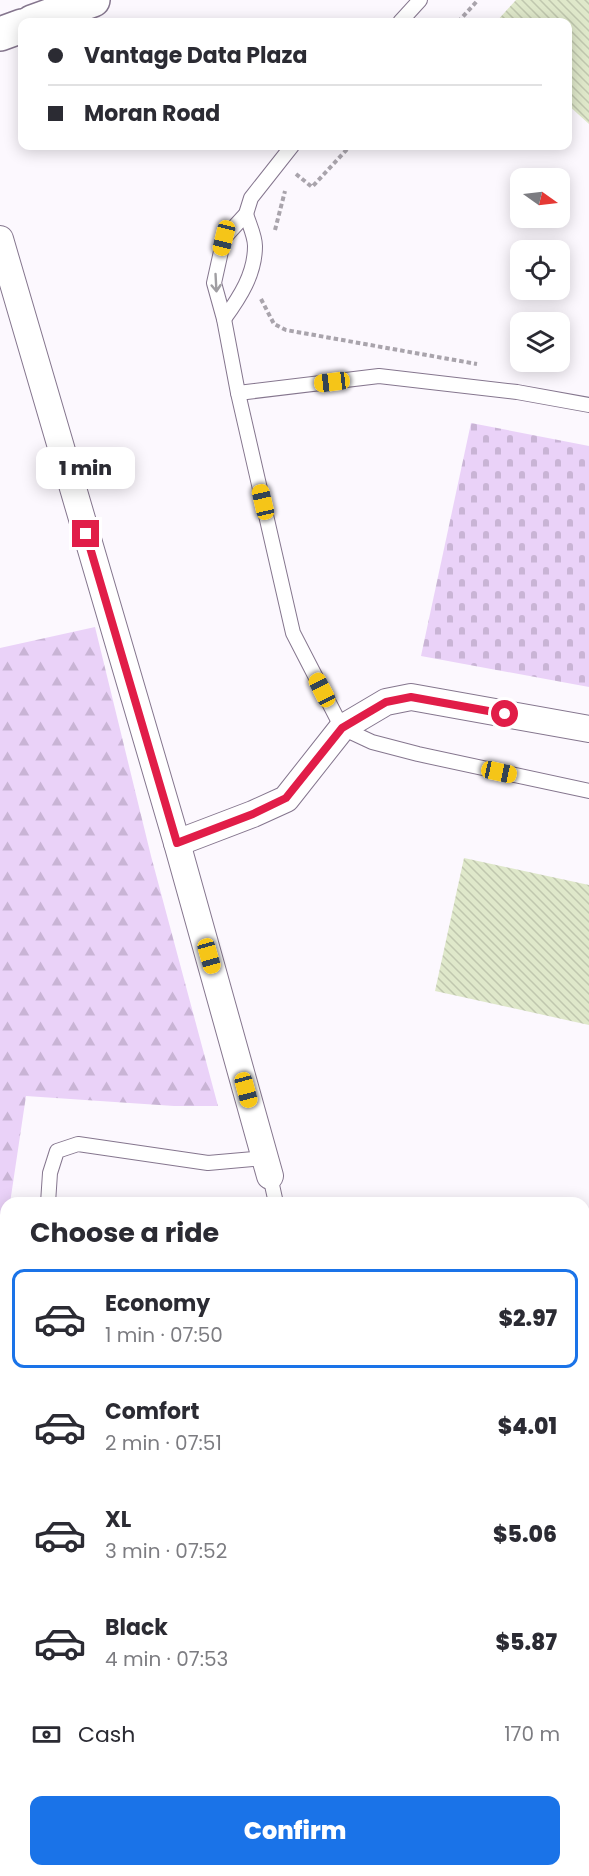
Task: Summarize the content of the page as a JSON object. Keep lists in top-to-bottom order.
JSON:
{
  "north": "right",
  "page": {
    "banner": ["Vantage Data Plaza", "Moran Road"],
    "bubble": "1 min",
    "heading": "Choose a ride",
    "list": [
      {
        "name": "Economy",
        "note": "1 min · 07:50",
        "value": "$2.97"
      },
      {
        "name": "Comfort",
        "note": "2 min · 07:51",
        "value": "$4.01"
      },
      {
        "name": "XL",
        "note": "3 min · 07:52",
        "value": "$5.06"
      },
      {
        "name": "Black",
        "note": "4 min · 07:53",
        "value": "$5.87"
      }
    ],
    "pay": ["Cash", "170 m"],
    "buttons": "Confirm"
  }
}
